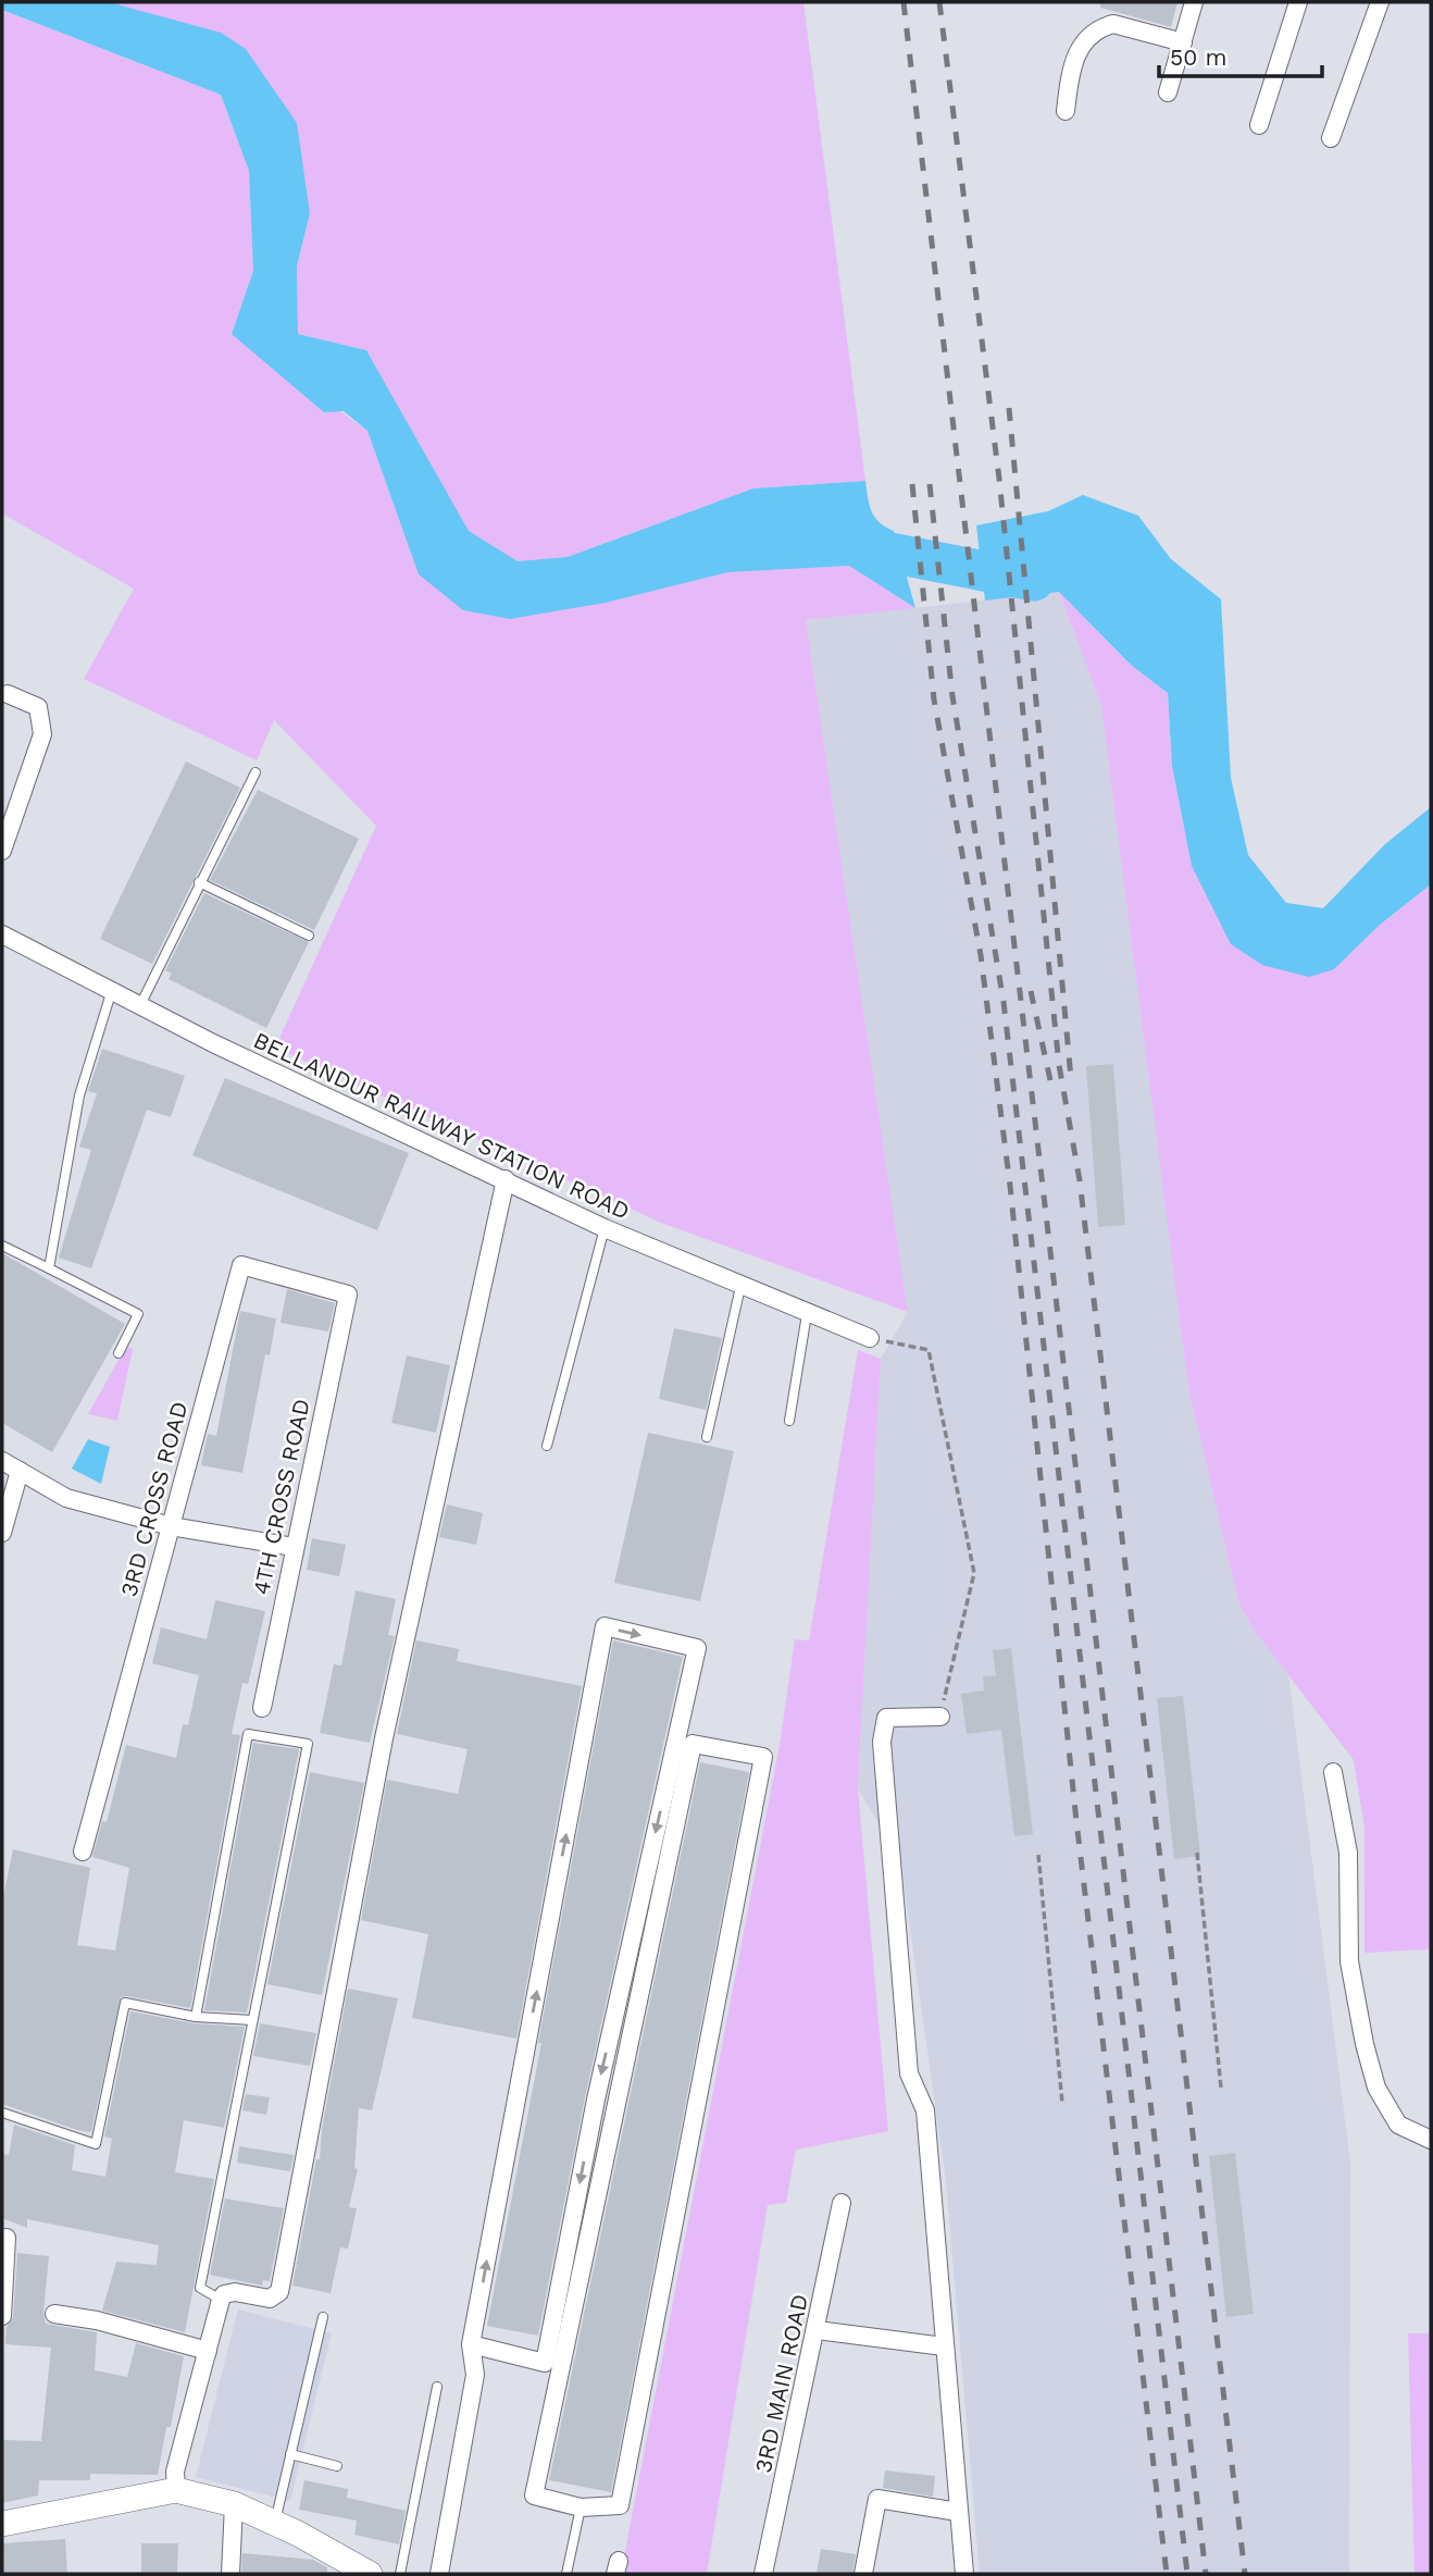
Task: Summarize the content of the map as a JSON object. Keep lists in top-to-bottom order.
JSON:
{
  "streets": {
    "street": [
      "BELLANDUR RAILWAY STATION ROAD",
      "4TH CROSS ROAD",
      "3RD CROSS ROAD",
      "3RD MAIN ROAD"
    ]
  },
  "crossings": [
    ["4TH CROSS ROAD", "3RD CROSS ROAD"]
  ],
  "scale_bar": "50 m"
}
